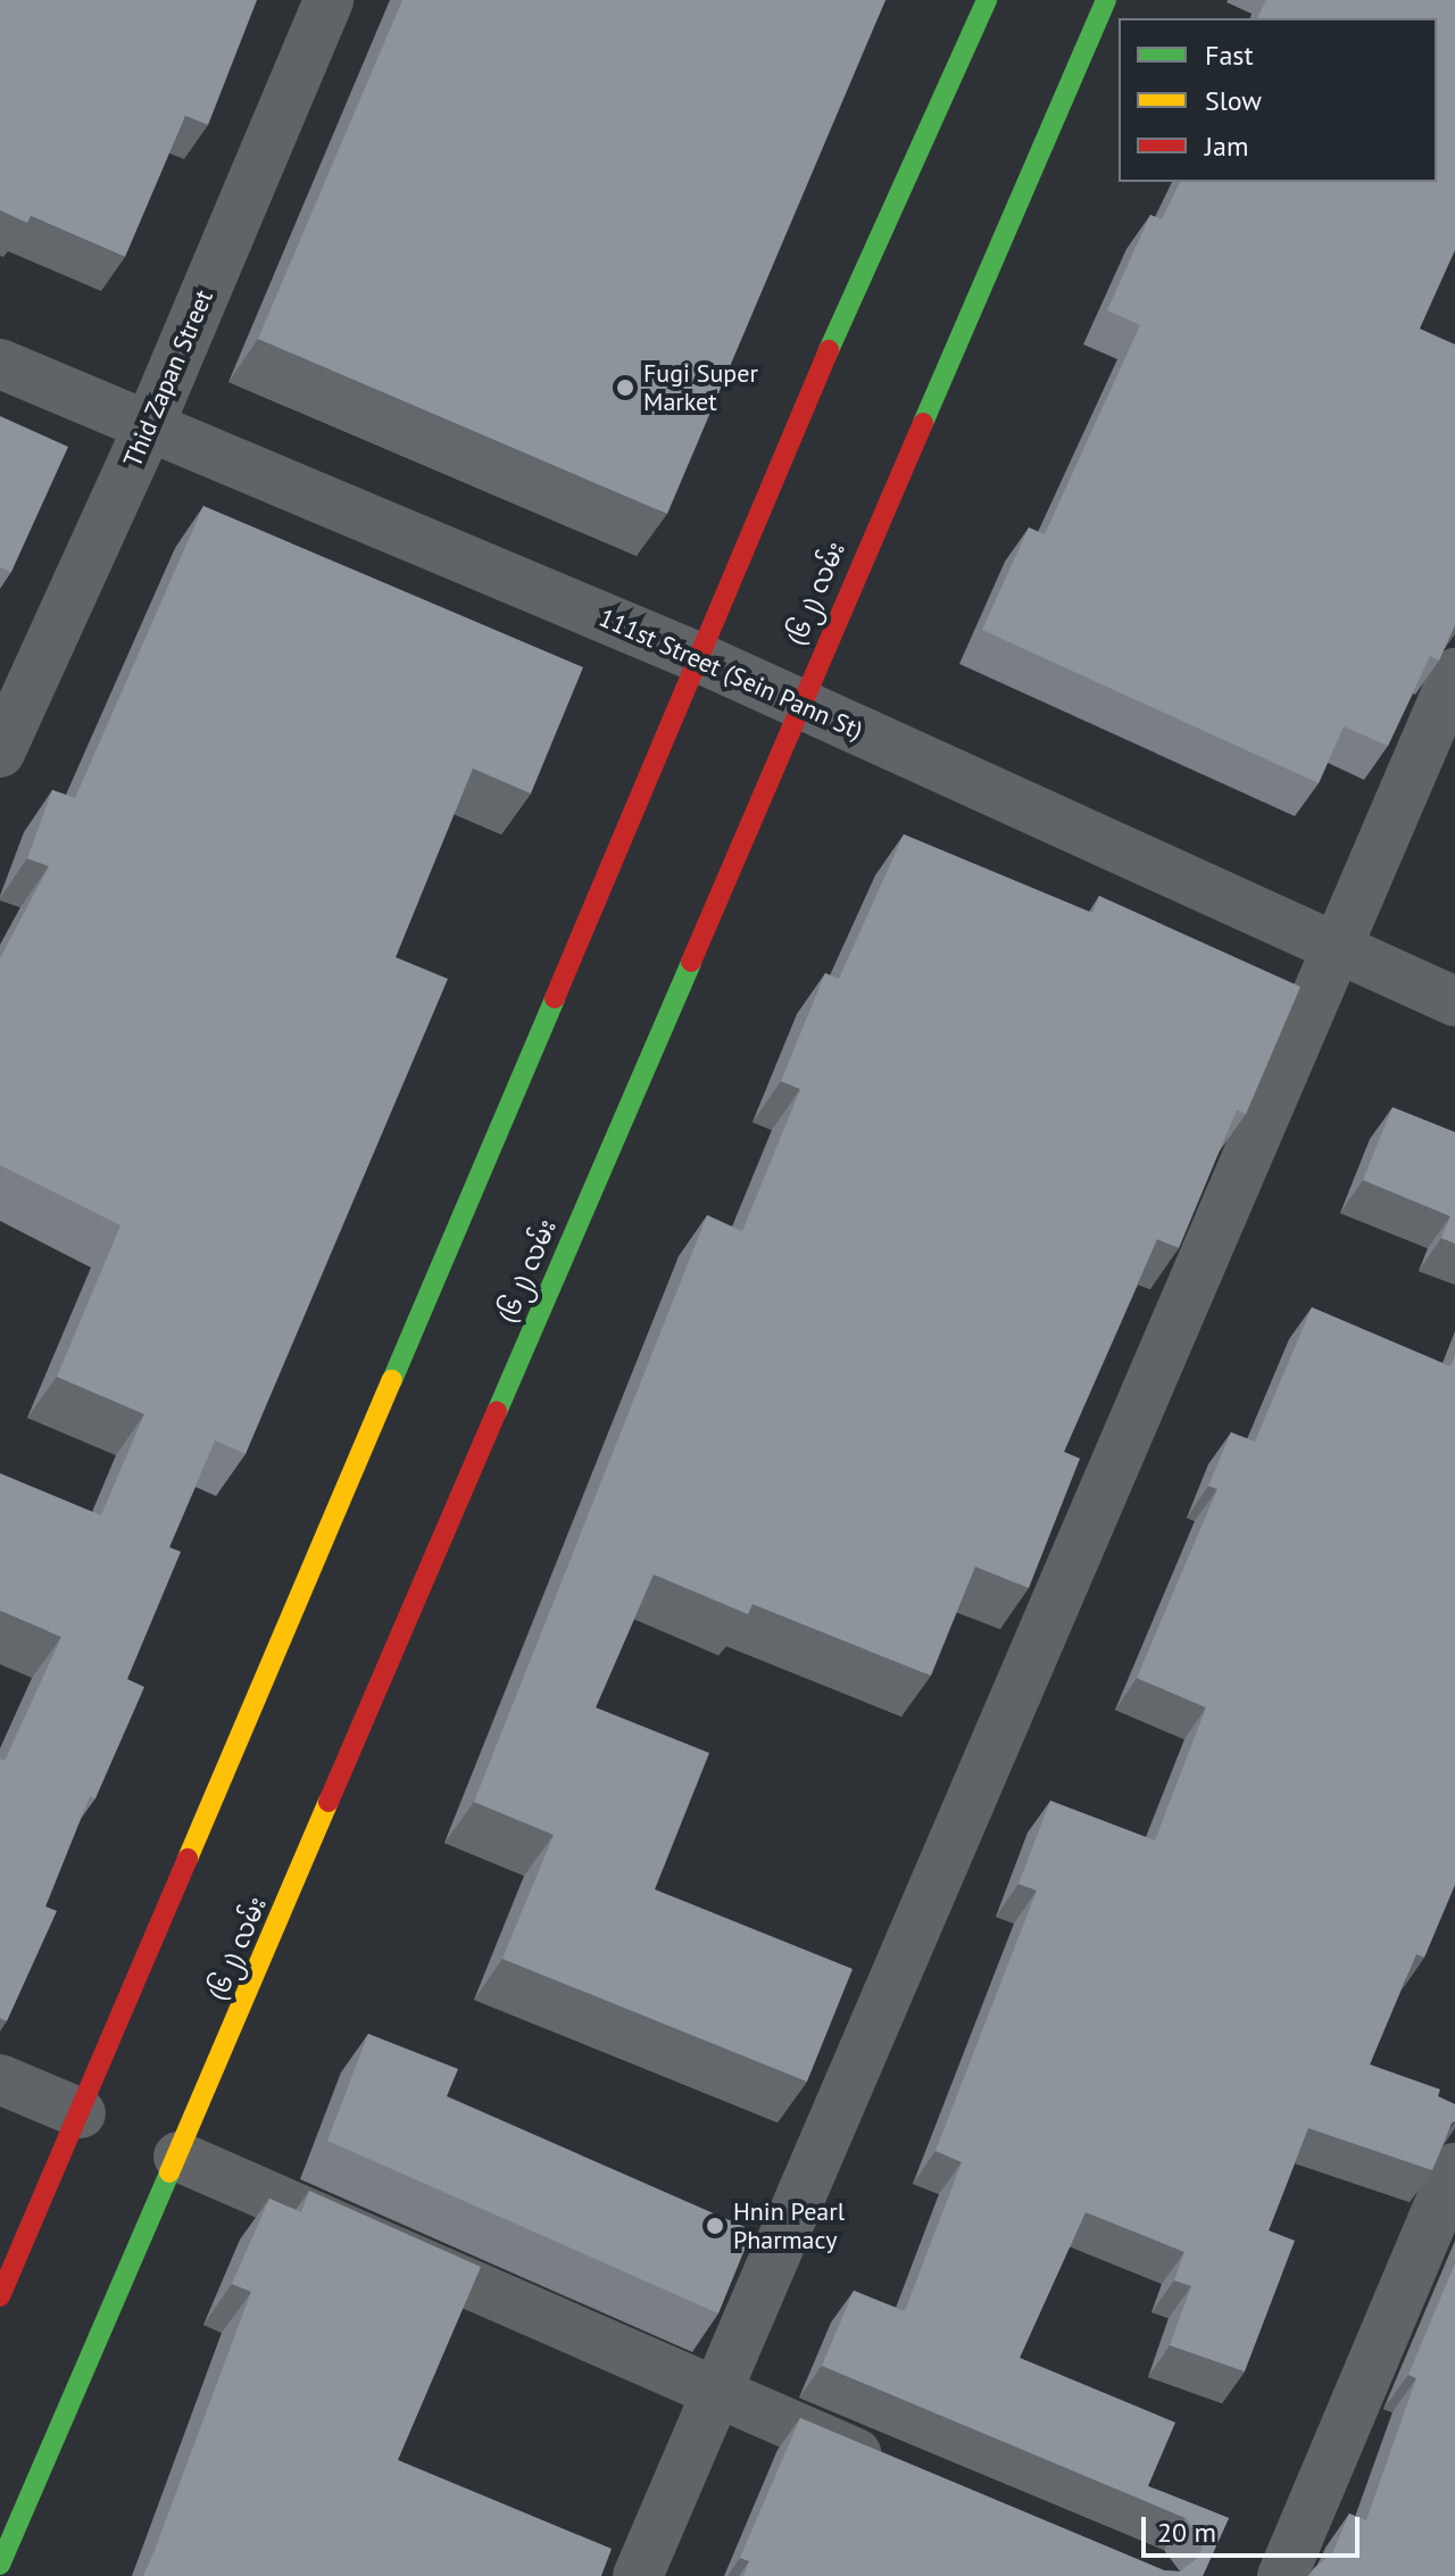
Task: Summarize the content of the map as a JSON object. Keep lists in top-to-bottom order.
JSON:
{
  "streets": {
    "main road": ["(၆၂) လမ်း"],
    "street": ["Thid Zapan Street", "111st Street (Sein Pann St)"]
  },
  "crossings": [
    ["Thid Zapan Street", "111st Street (Sein Pann St)"],
    ["(၆၂) လမ်း", "111st Street (Sein Pann St)"]
  ],
  "places": ["Fugi Super Market", "Hnin Pearl Pharmacy"],
  "legend": ["Fast", "Slow", "Jam"],
  "scale_bar": "20 m"
}
